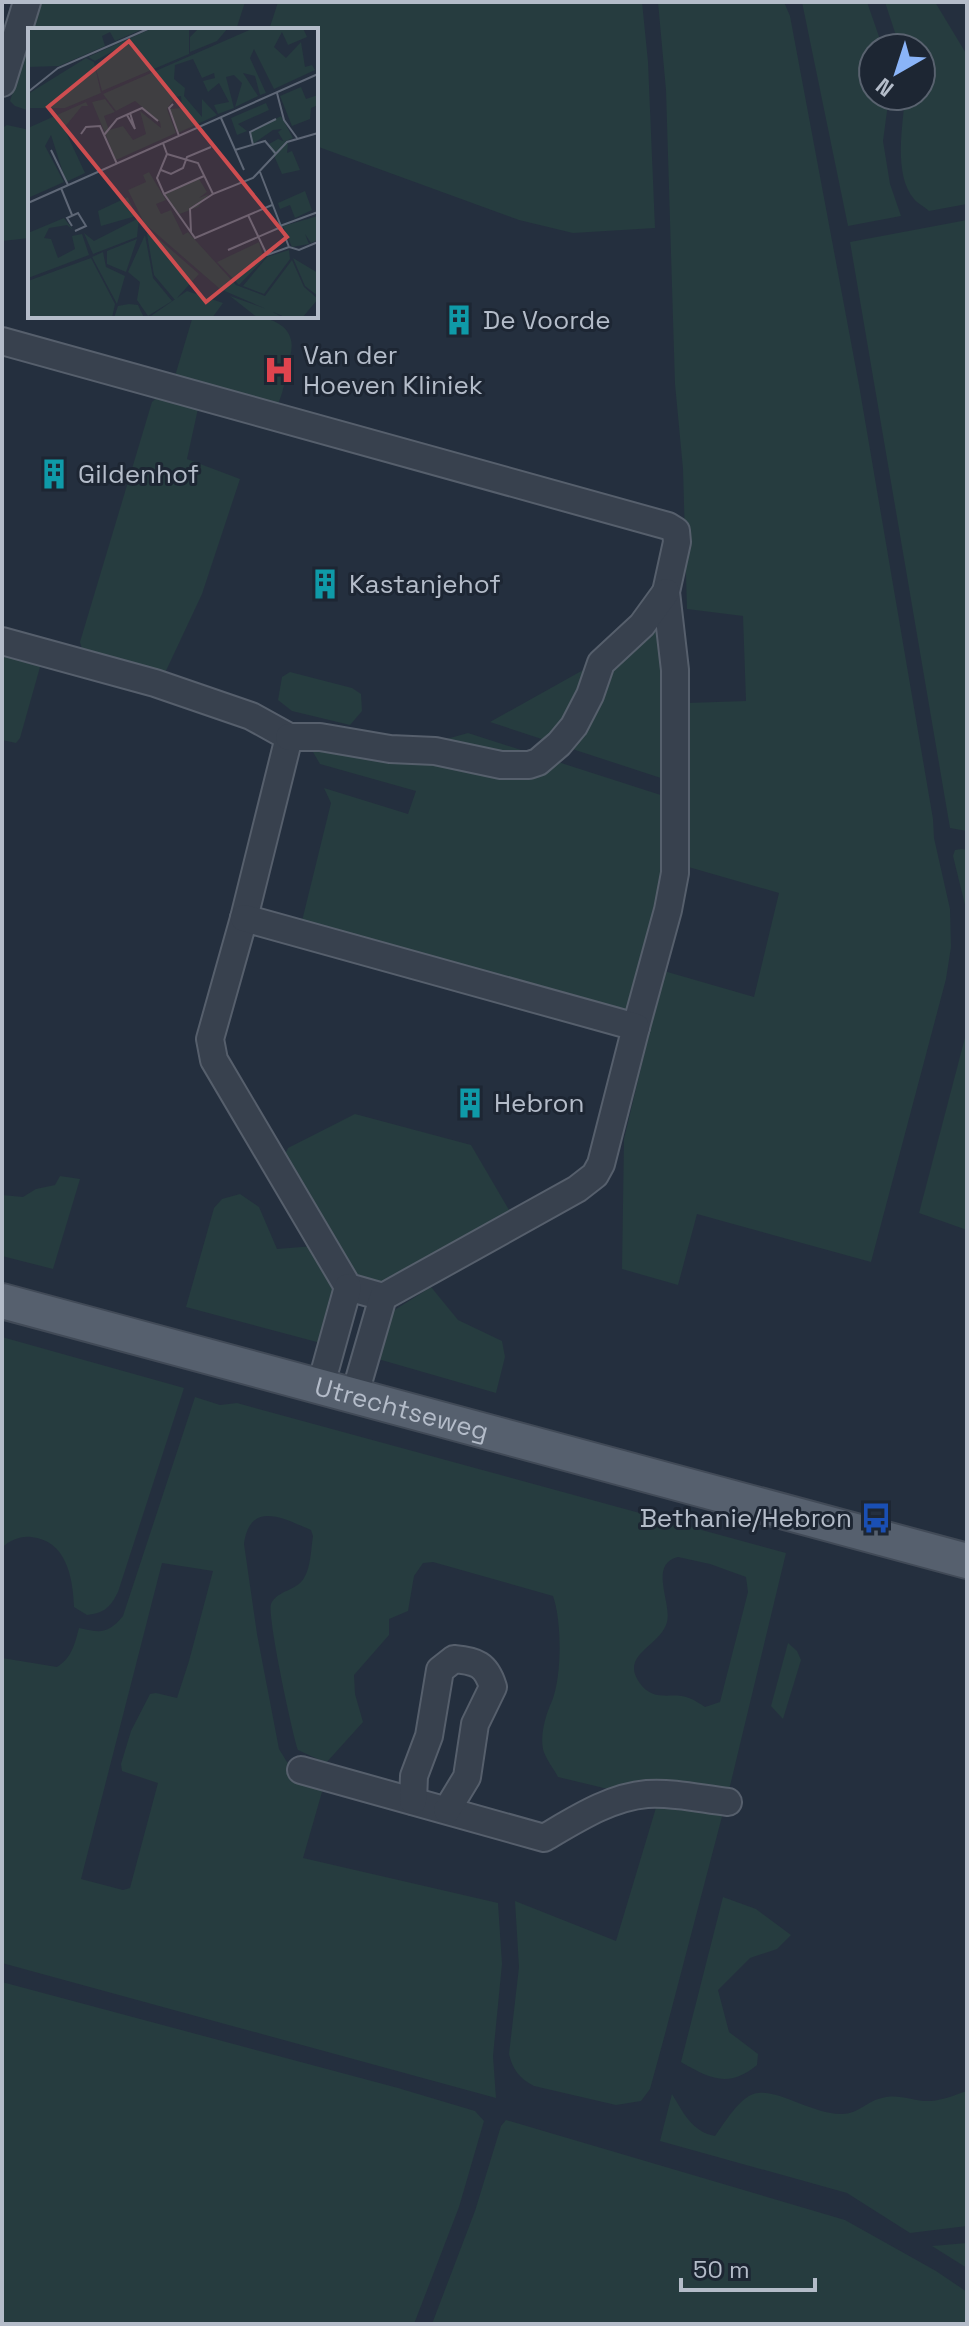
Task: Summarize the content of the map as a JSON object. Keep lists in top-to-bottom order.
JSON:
{
  "streets": {
    "main road": ["Utrechtseweg"]
  },
  "places": {
    "building": [
      "De Voorde",
      "Gildenhof",
      "Kastanjehof",
      "Hebron"
    ],
    "hospital": ["Van der Hoeven Kliniek"],
    "bus stop": ["Bethanie/Hebron"]
  },
  "scale_bar": "50 m",
  "north": "bottom left"
}
